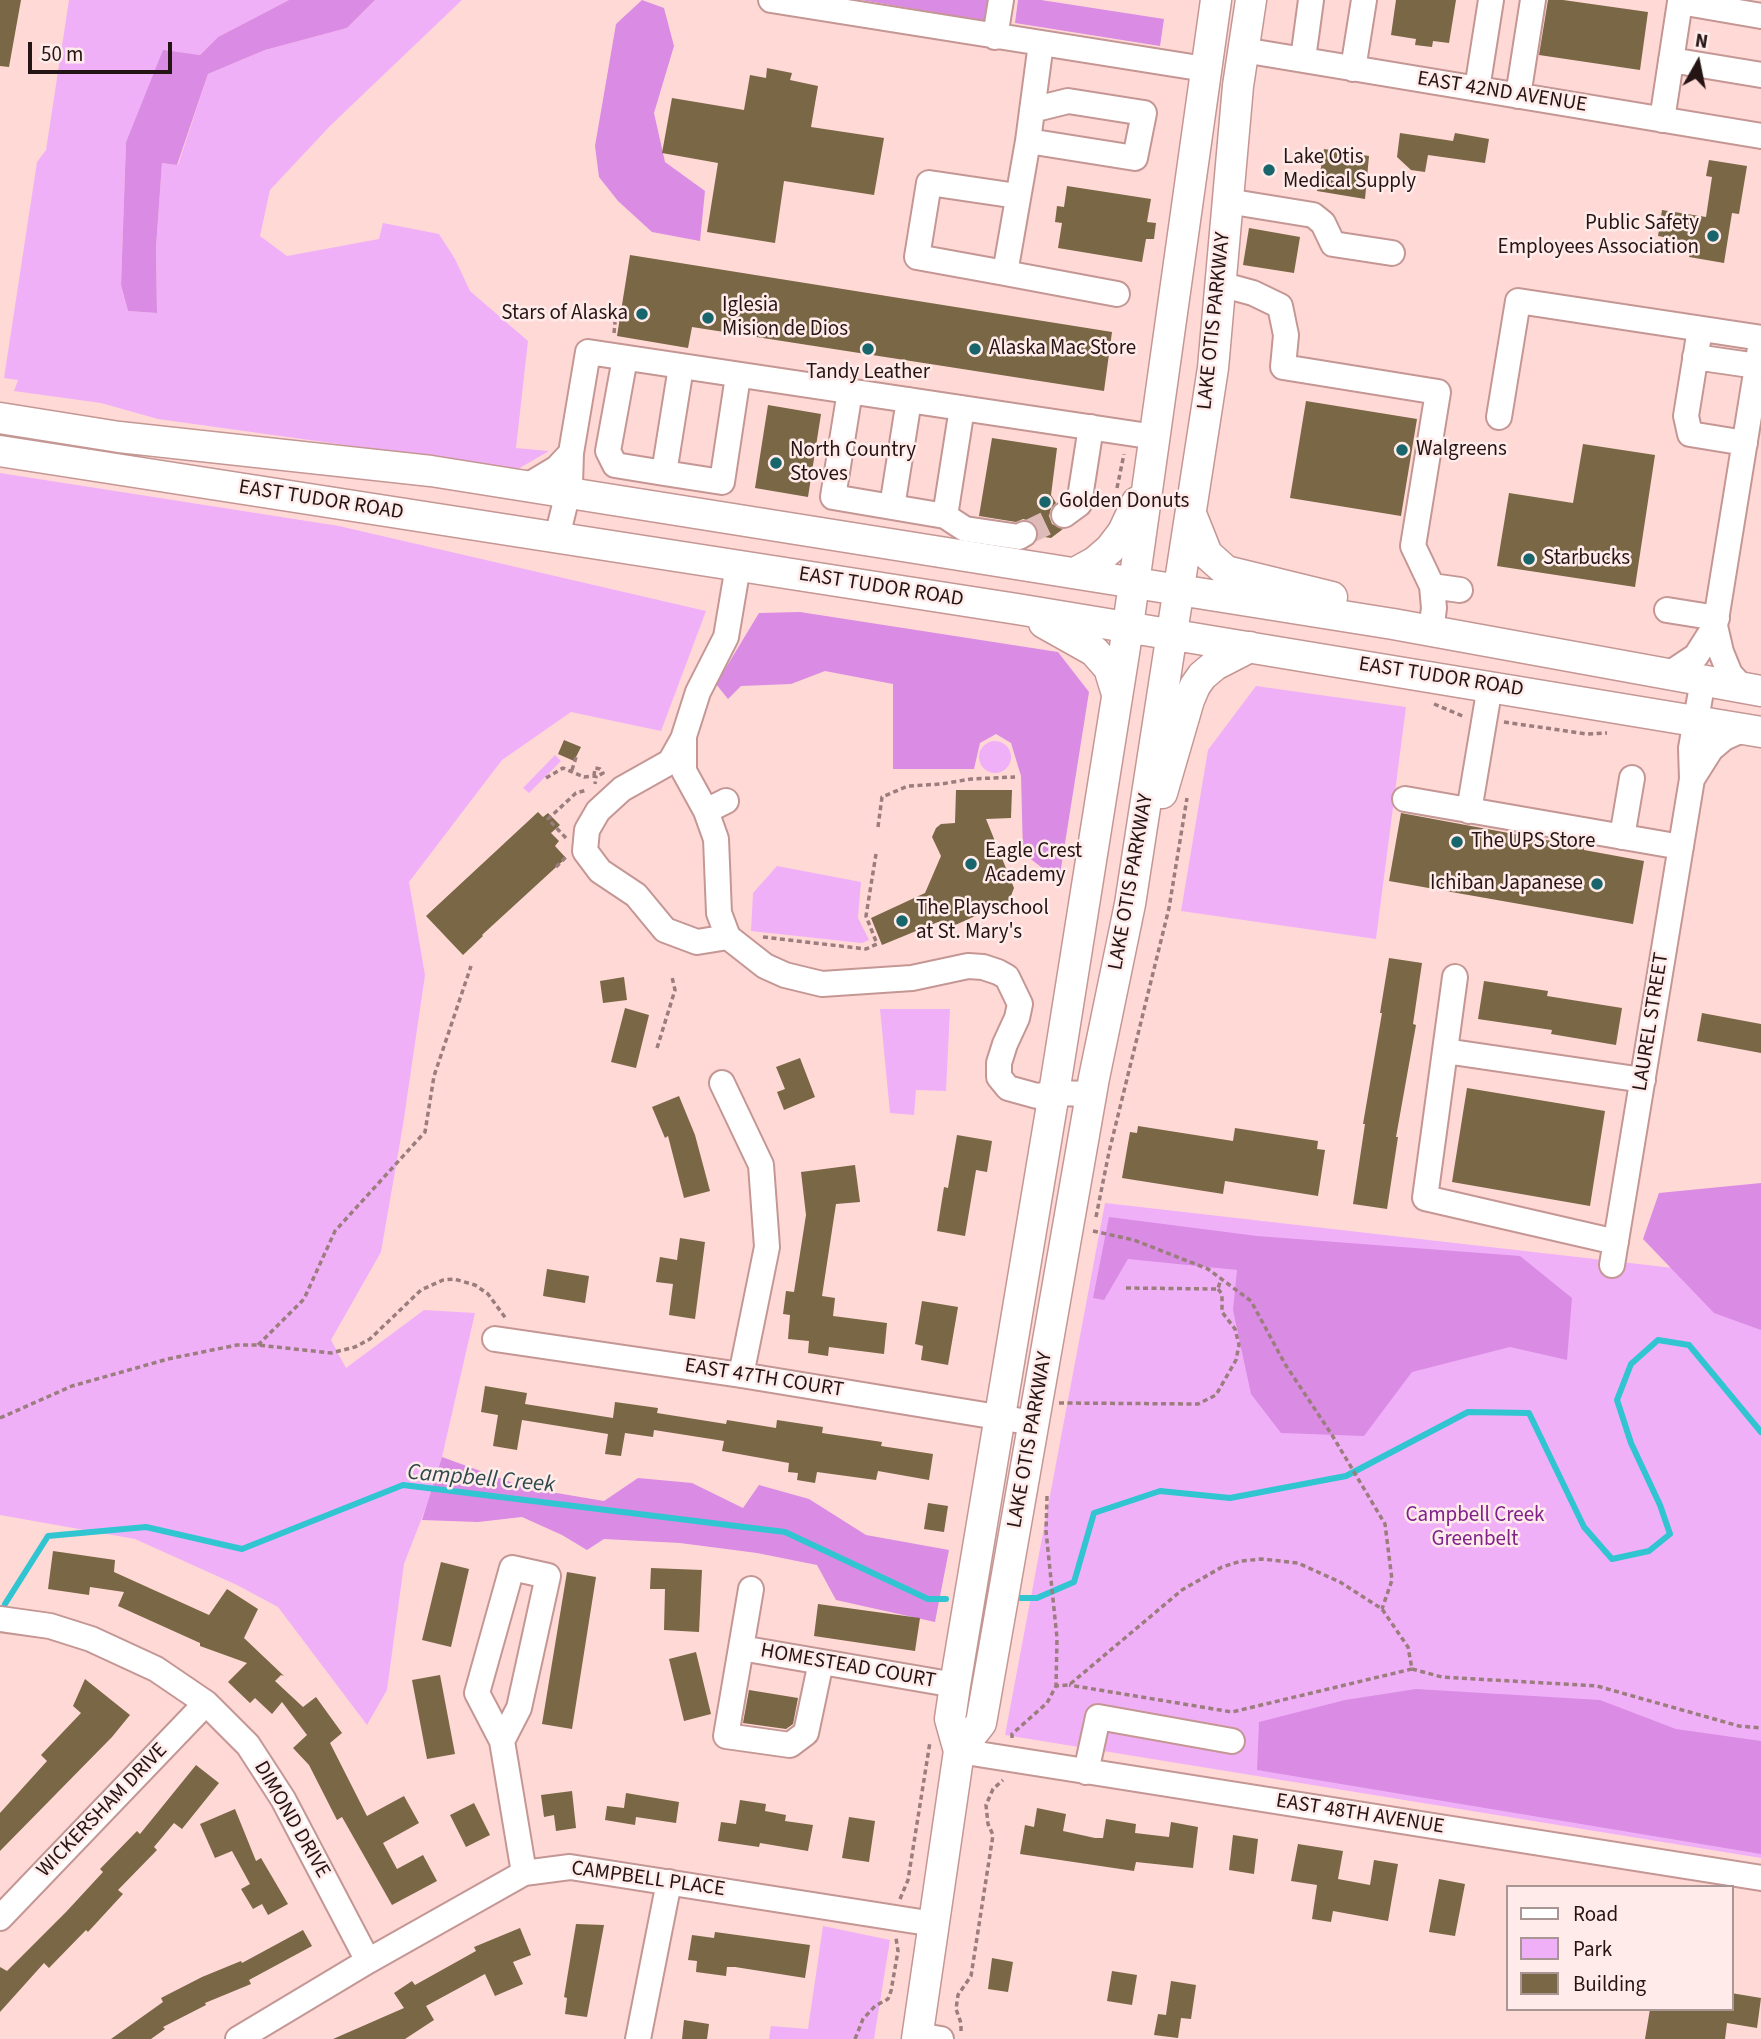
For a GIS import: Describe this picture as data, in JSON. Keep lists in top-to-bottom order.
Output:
{
  "streets": {
    "main road": ["LAKE OTIS PARKWAY", "EAST TUDOR ROAD"],
    "street": [
      "EAST 42ND AVENUE",
      "LAUREL STREET",
      "EAST 47TH COURT",
      "HOMESTEAD COURT",
      "WICKERSHAM DRIVE",
      "EAST 48TH AVENUE",
      "DIMOND DRIVE",
      "CAMPBELL PLACE"
    ]
  },
  "crossings": [
    ["EAST 42ND AVENUE", "LAKE OTIS PARKWAY"],
    ["LAKE OTIS PARKWAY", "EAST TUDOR ROAD"],
    ["LAKE OTIS PARKWAY", "EAST 47TH COURT"],
    ["LAKE OTIS PARKWAY", "HOMESTEAD COURT"],
    ["LAKE OTIS PARKWAY", "EAST 48TH AVENUE"],
    ["LAKE OTIS PARKWAY", "CAMPBELL PLACE"],
    ["EAST TUDOR ROAD", "LAUREL STREET"],
    ["WICKERSHAM DRIVE", "DIMOND DRIVE"],
    ["DIMOND DRIVE", "CAMPBELL PLACE"]
  ],
  "water": ["Campbell Creek"],
  "parks": ["Campbell Creek Greenbelt"],
  "places": [
    "Lake Otis Medical Supply",
    "Public Safety Employees Association",
    "Stars of Alaska",
    "Iglesia Mision de Dios",
    "Tandy Leather",
    "Alaska Mac Store",
    "Walgreens",
    "North Country Stoves",
    "Golden Donuts",
    "Starbucks",
    "The UPS Store",
    "Eagle Crest Academy",
    "Ichiban Japanese",
    "The Playschool at St. Mary's"
  ],
  "legend": ["Road", "Park", "Building"],
  "scale_bar": "50 m",
  "north": "top"
}
